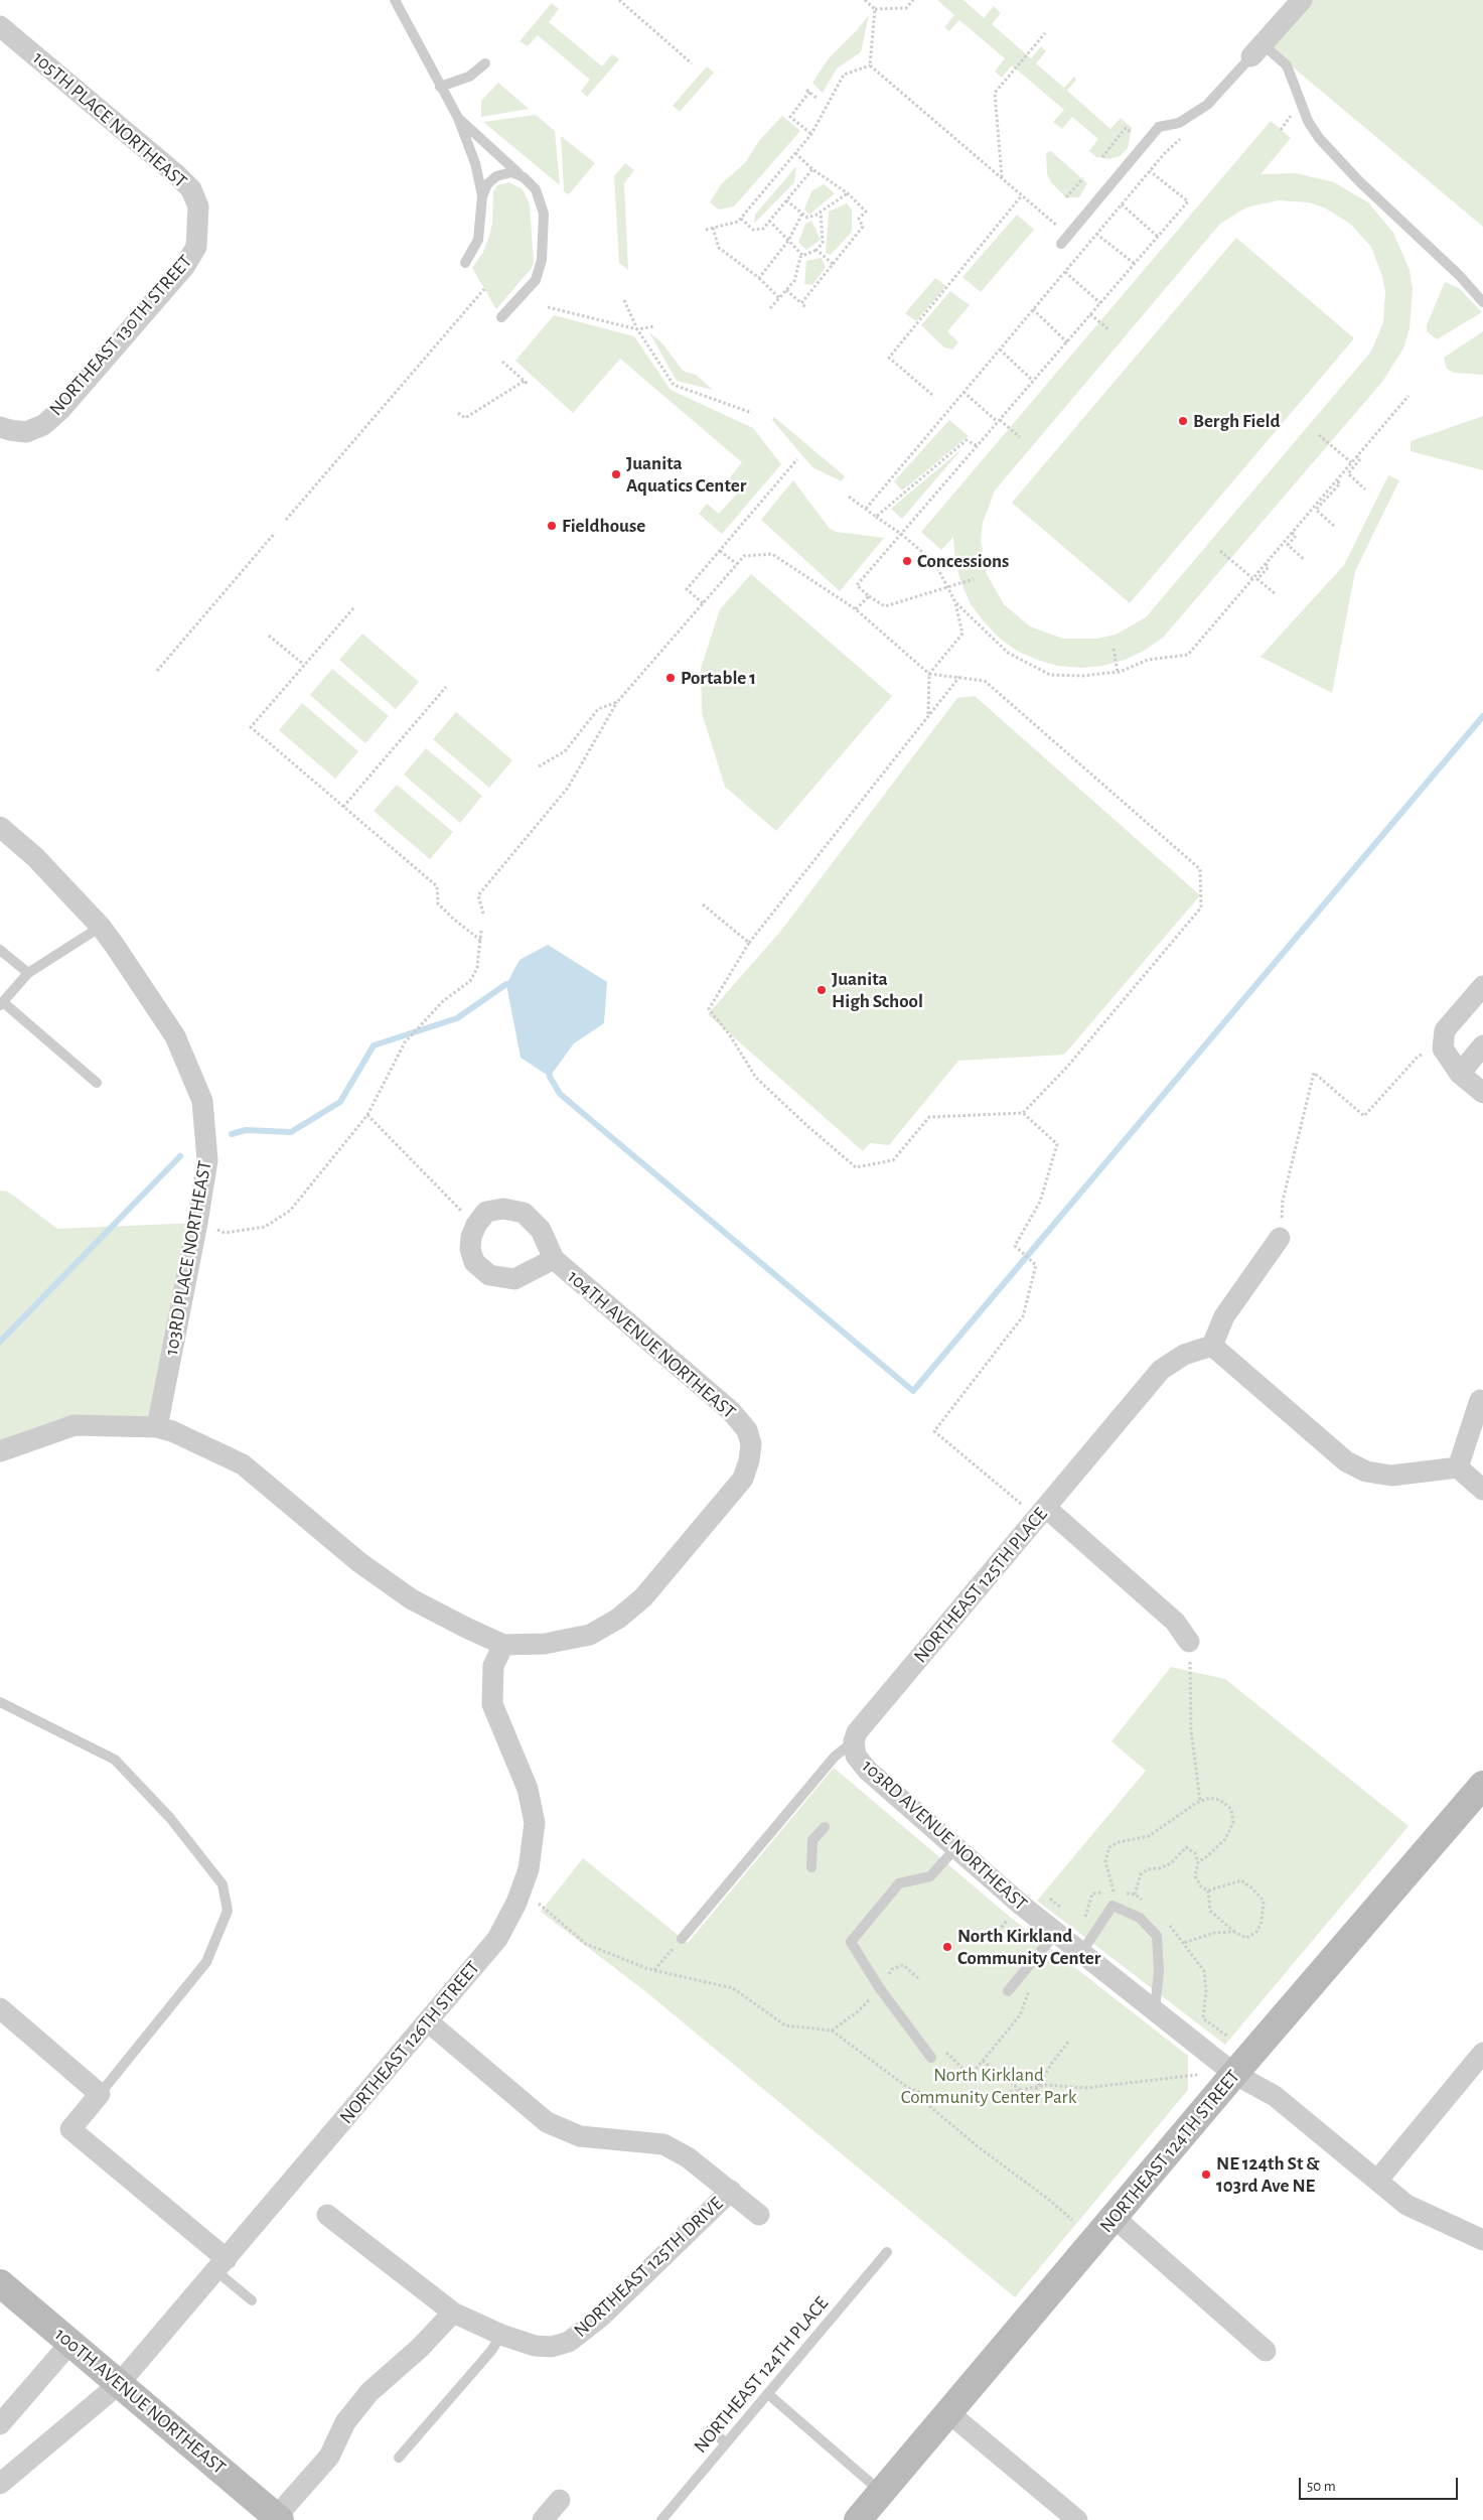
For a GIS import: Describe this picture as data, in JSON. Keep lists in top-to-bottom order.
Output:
{
  "streets": {
    "main road": ["NORTHEAST 124TH STREET", "100TH AVENUE NORTHEAST"],
    "street": [
      "105TH PLACE NORTHEAST",
      "NORTHEAST 130TH STREET",
      "103RD PLACE NORTHEAST",
      "104TH AVENUE NORTHEAST",
      "NORTHEAST 125TH PLACE",
      "103RD AVENUE NORTHEAST",
      "NORTHEAST 126TH STREET",
      "NORTHEAST 125TH DRIVE"
    ],
    "lane": ["NORTHEAST 124TH PLACE"]
  },
  "crossings": [
    ["105TH PLACE NORTHEAST", "NORTHEAST 130TH STREET"],
    ["104TH AVENUE NORTHEAST", "NORTHEAST 126TH STREET"],
    ["NORTHEAST 125TH PLACE", "103RD AVENUE NORTHEAST"],
    ["103RD AVENUE NORTHEAST", "NORTHEAST 124TH STREET"],
    ["NORTHEAST 126TH STREET", "100TH AVENUE NORTHEAST"]
  ],
  "parks": ["North Kirkland Community Center Park"],
  "places": [
    "Bergh Field",
    "Juanita Aquatics Center",
    "Fieldhouse",
    "Concessions",
    "Portable 1",
    "Juanita High School",
    "North Kirkland Community Center",
    "NE 124th St & 103rd Ave NE"
  ],
  "scale_bar": "50 m"
}
